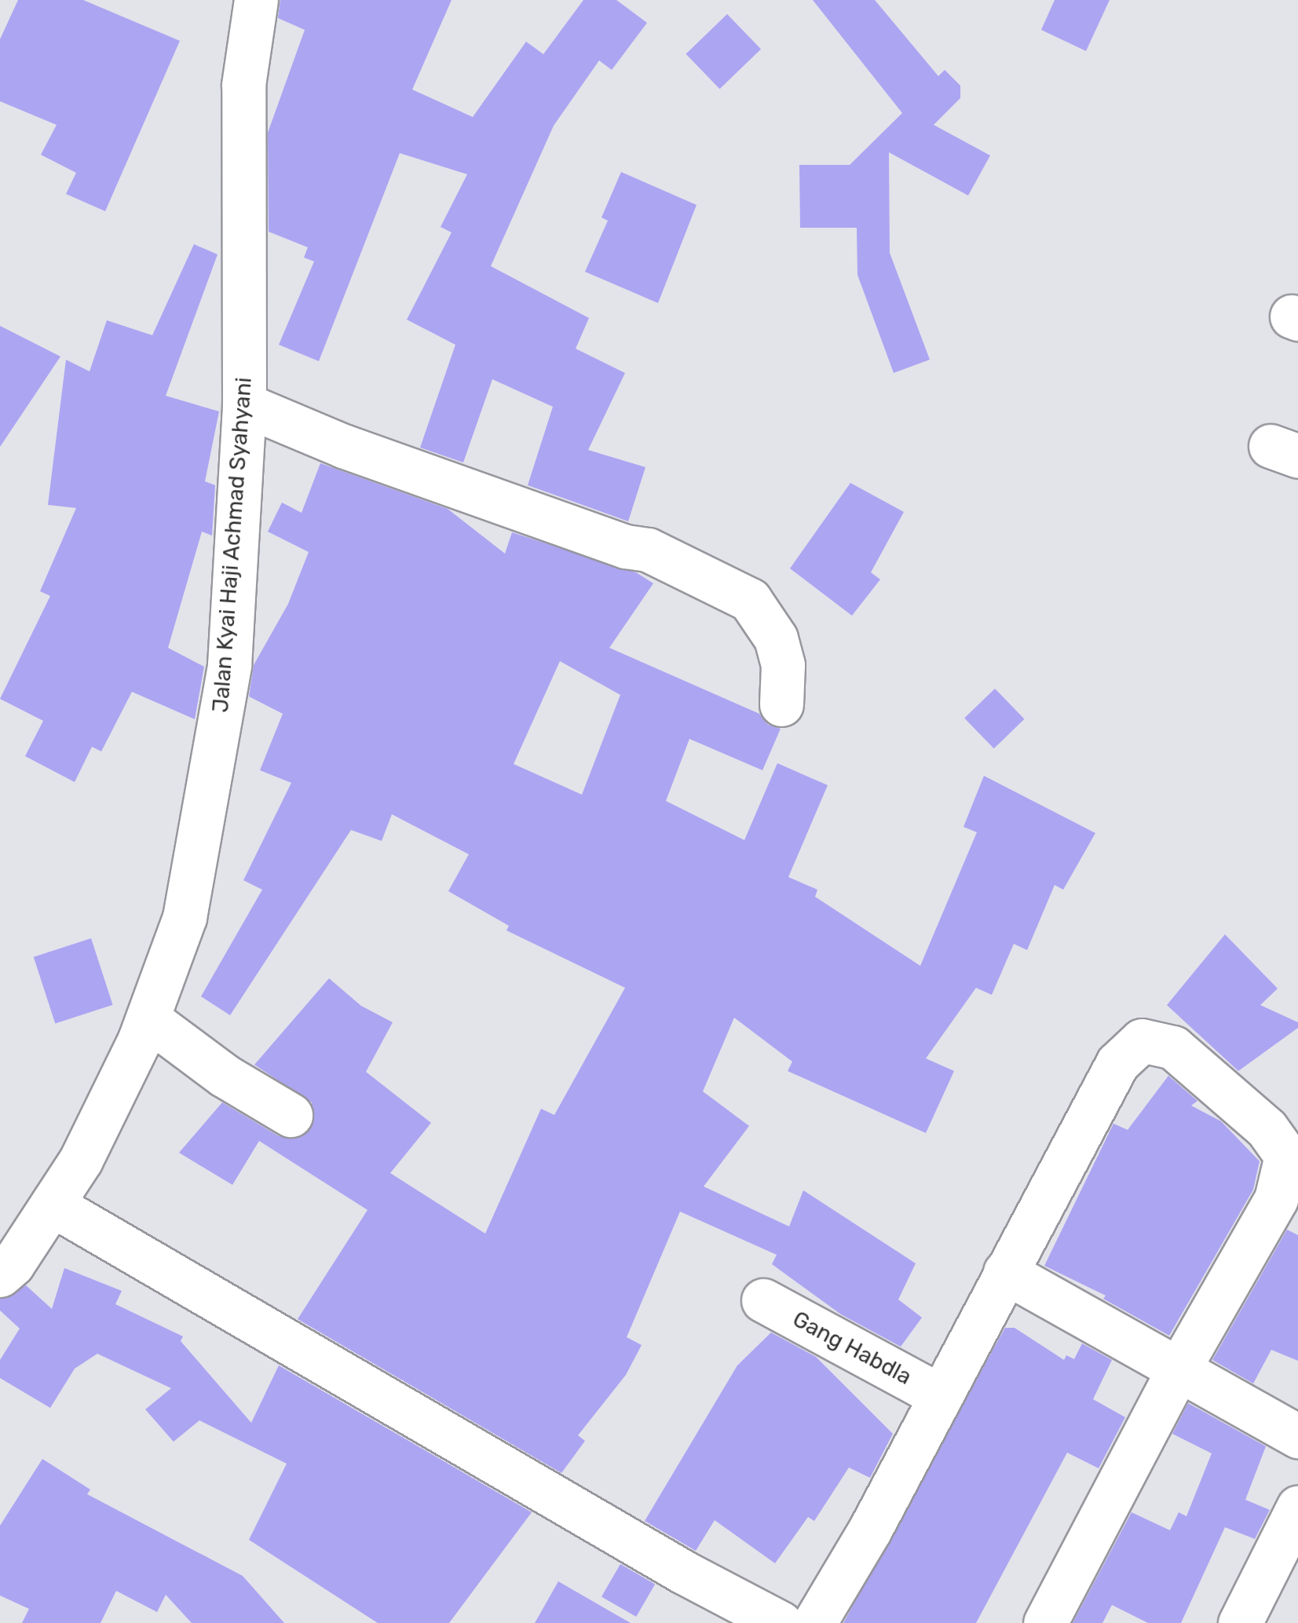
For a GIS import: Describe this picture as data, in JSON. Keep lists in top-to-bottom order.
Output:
{
  "streets": {
    "street": ["Jalan Kyai Haji Achmad Syahyani", "Gang Habdla"]
  }
}
